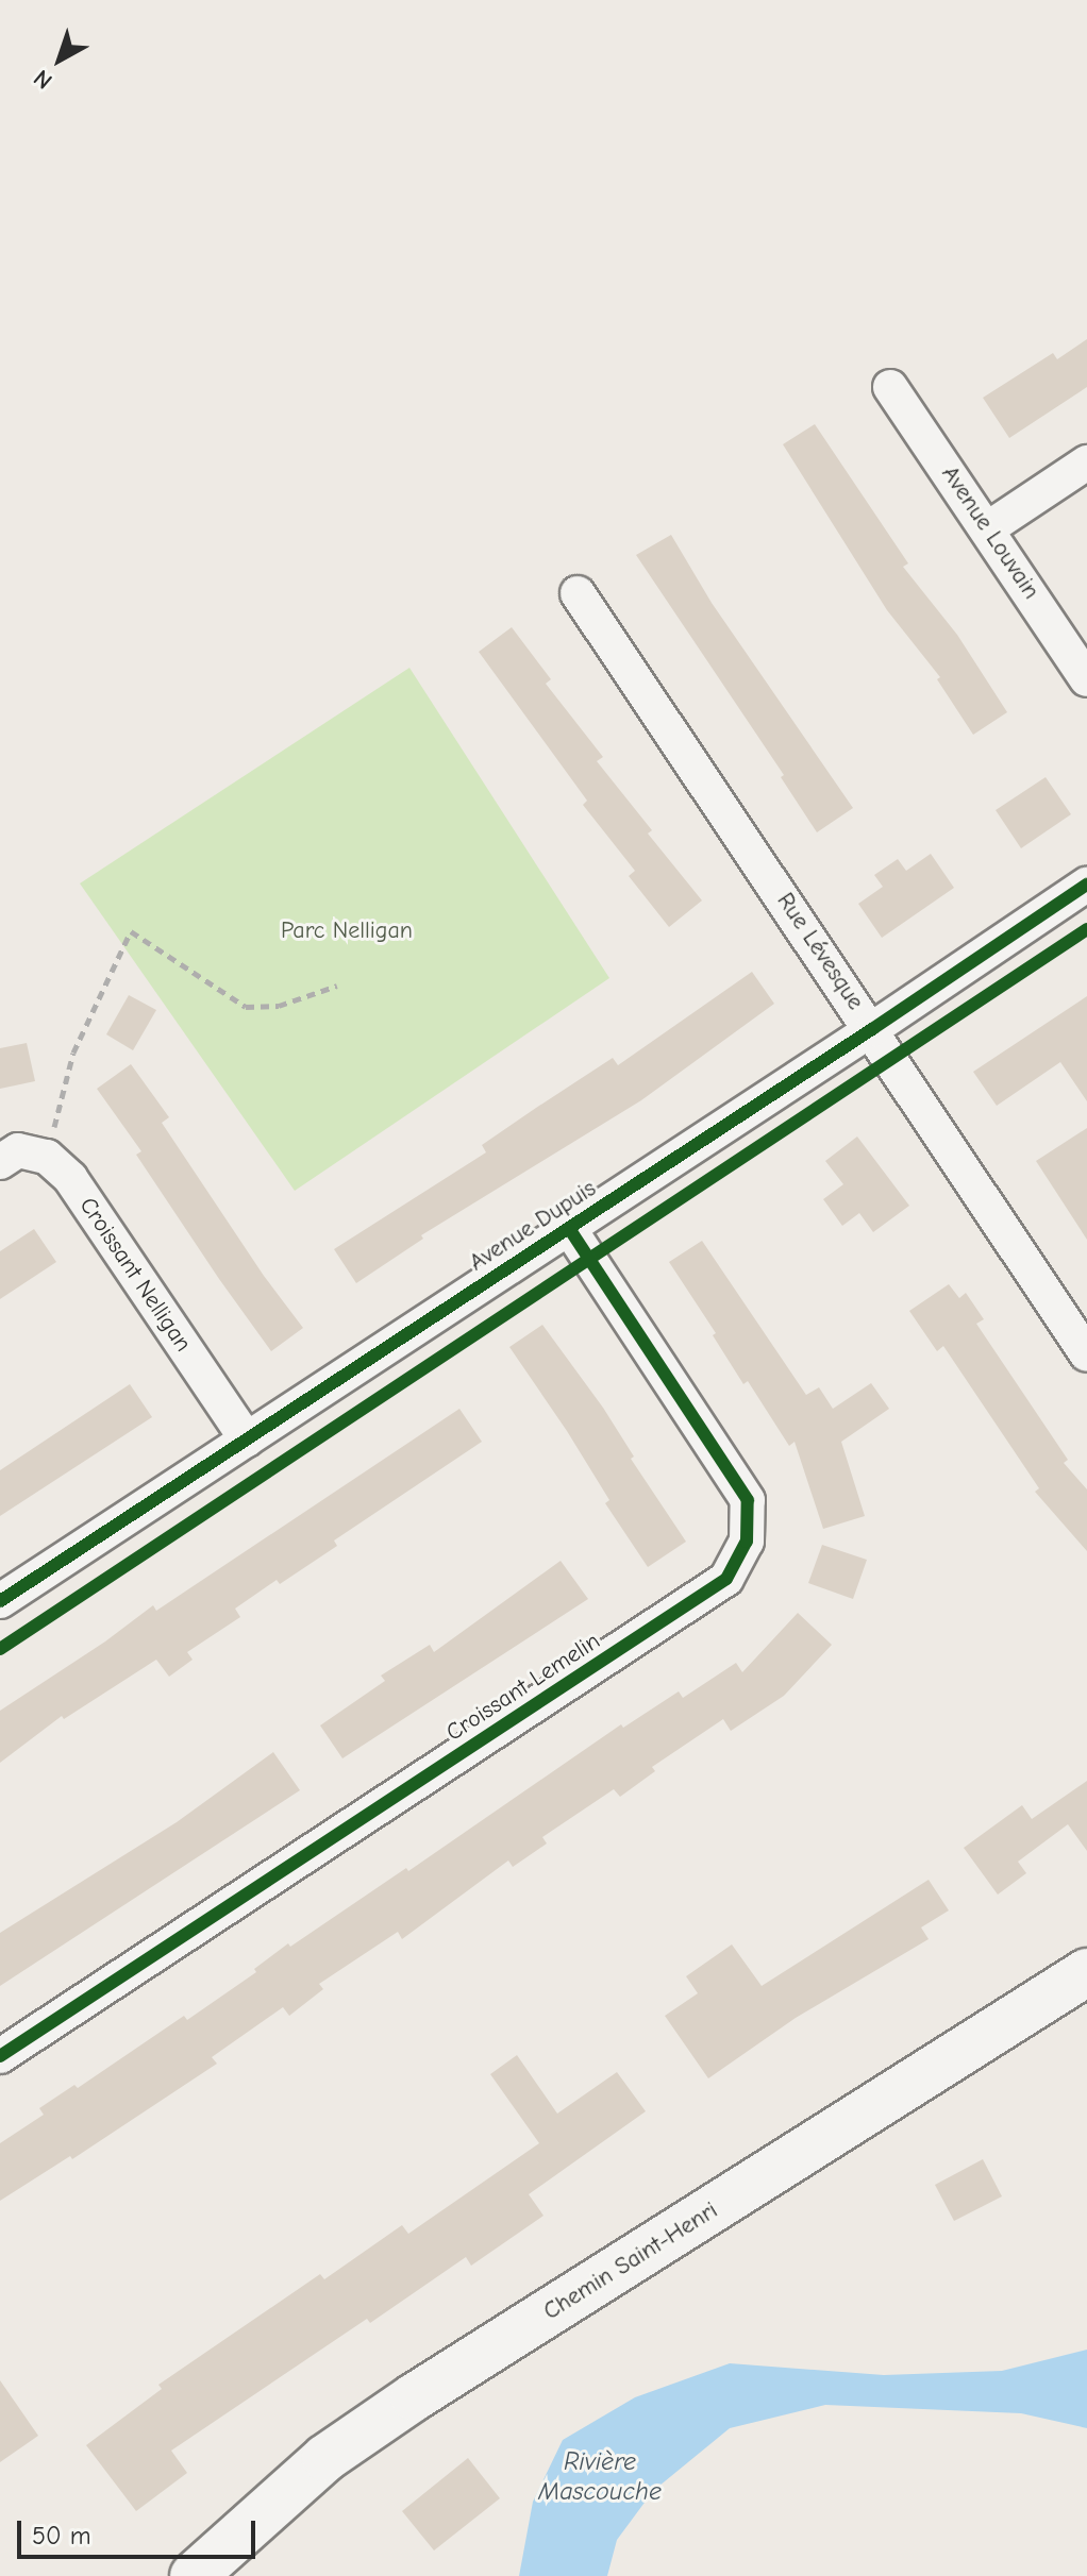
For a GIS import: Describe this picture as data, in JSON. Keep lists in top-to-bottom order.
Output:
{
  "streets": {
    "main road": ["Chemin Saint-Henri"],
    "street": [
      "Avenue Louvain",
      "Rue Lévesque",
      "Avenue Dupuis",
      "Croissant Nelligan",
      "Croissant Lemelin"
    ]
  },
  "crossings": [
    ["Rue Lévesque", "Avenue Dupuis"],
    ["Avenue Dupuis", "Croissant Nelligan"],
    ["Avenue Dupuis", "Croissant Lemelin"]
  ],
  "water": ["Rivière Mascouche"],
  "parks": ["Parc Nelligan"],
  "scale_bar": "50 m",
  "north": "bottom left"
}
